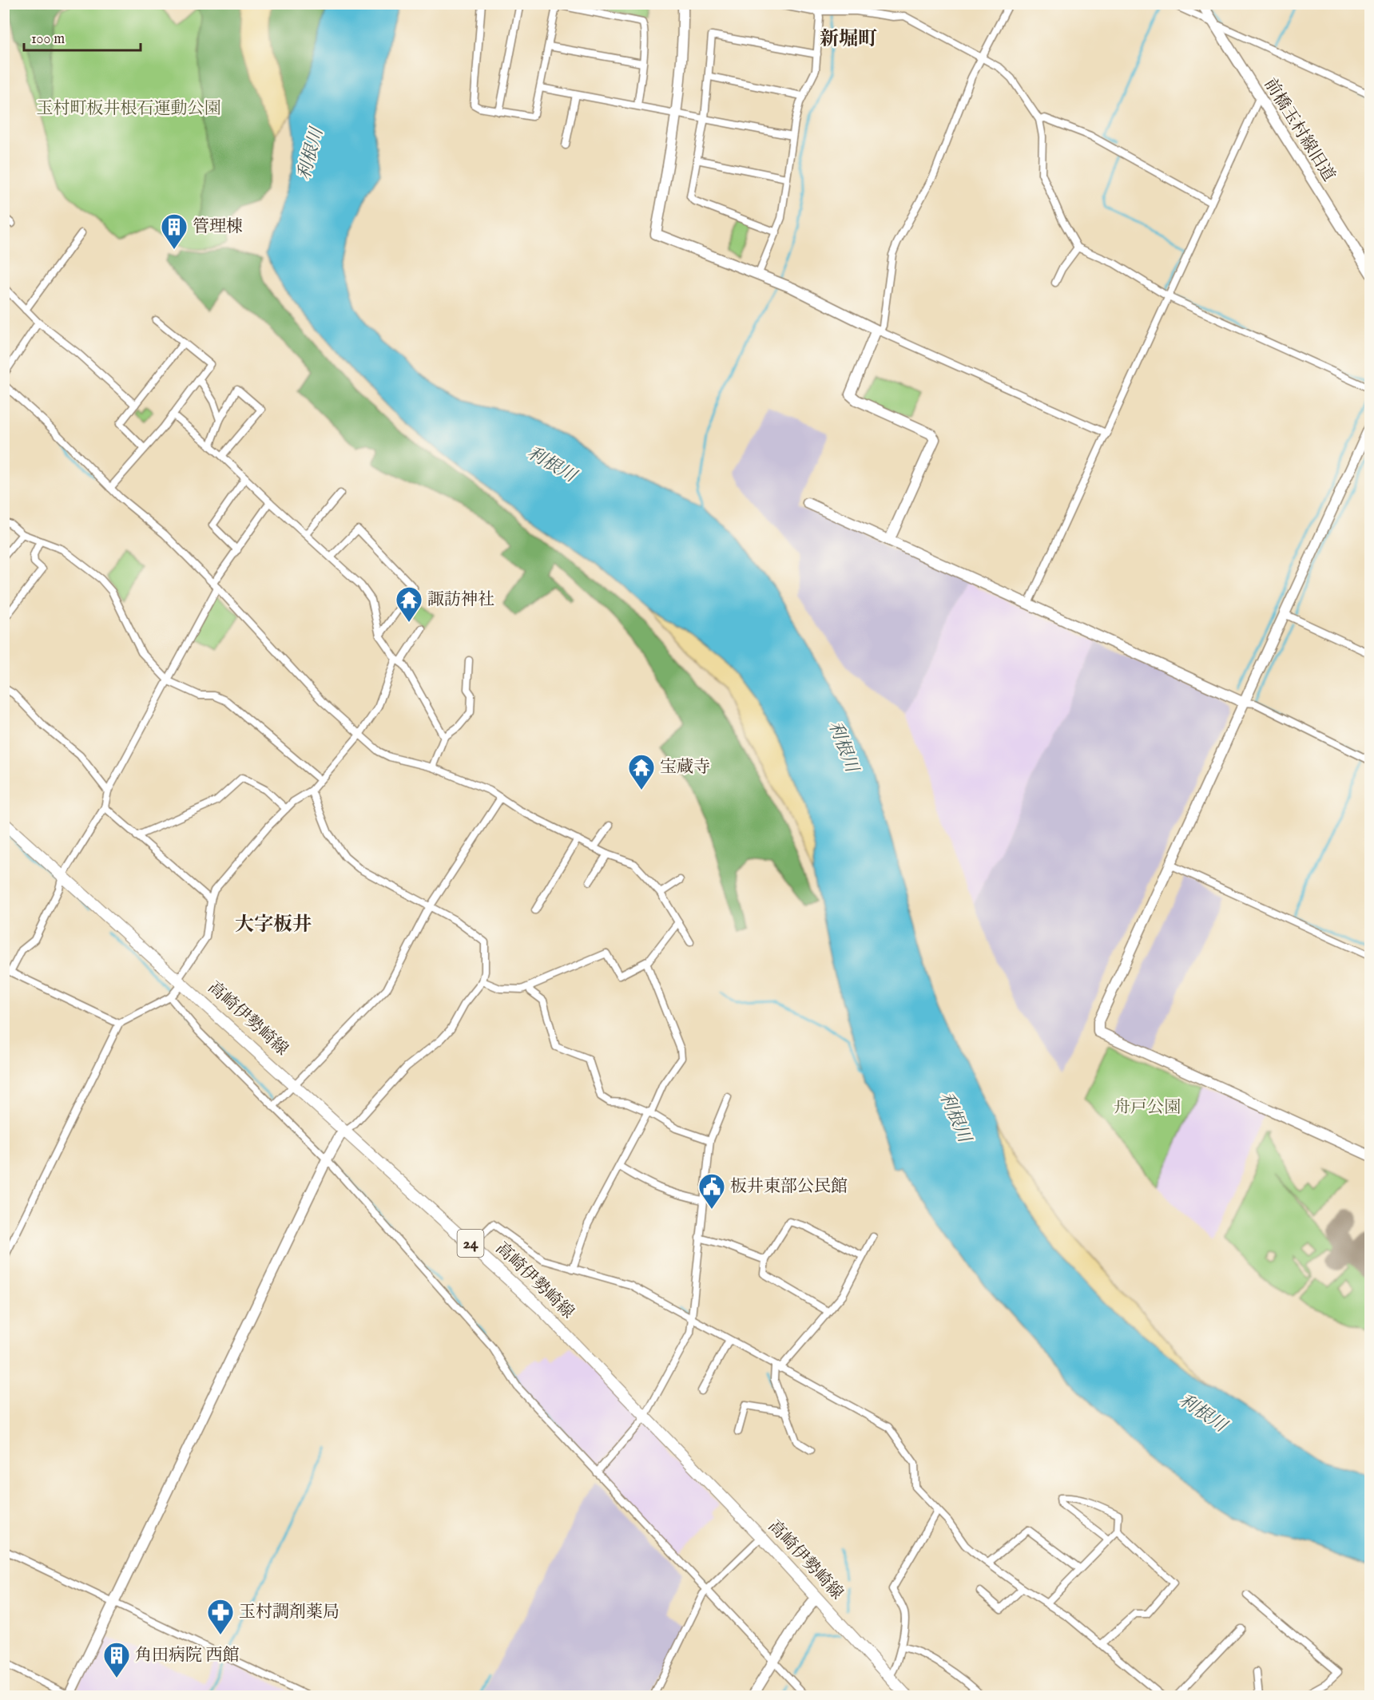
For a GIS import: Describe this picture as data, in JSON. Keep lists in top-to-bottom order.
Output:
{
  "streets": {
    "main road": ["高崎伊勢崎線", "24"],
    "street": ["前橋玉村線旧道"]
  },
  "districts": ["新堀町", "大字板井"],
  "water": ["利根川"],
  "parks": ["玉村町板井根石運動公園", "舟戸公園"],
  "places": {
    "building": ["管理棟", "角田病院 西館"],
    "temple": ["諏訪神社", "宝蔵寺"],
    "public building": ["板井東部公民館"],
    "pharmacy": ["玉村調剤薬局"]
  },
  "scale_bar": "100 m"
}
